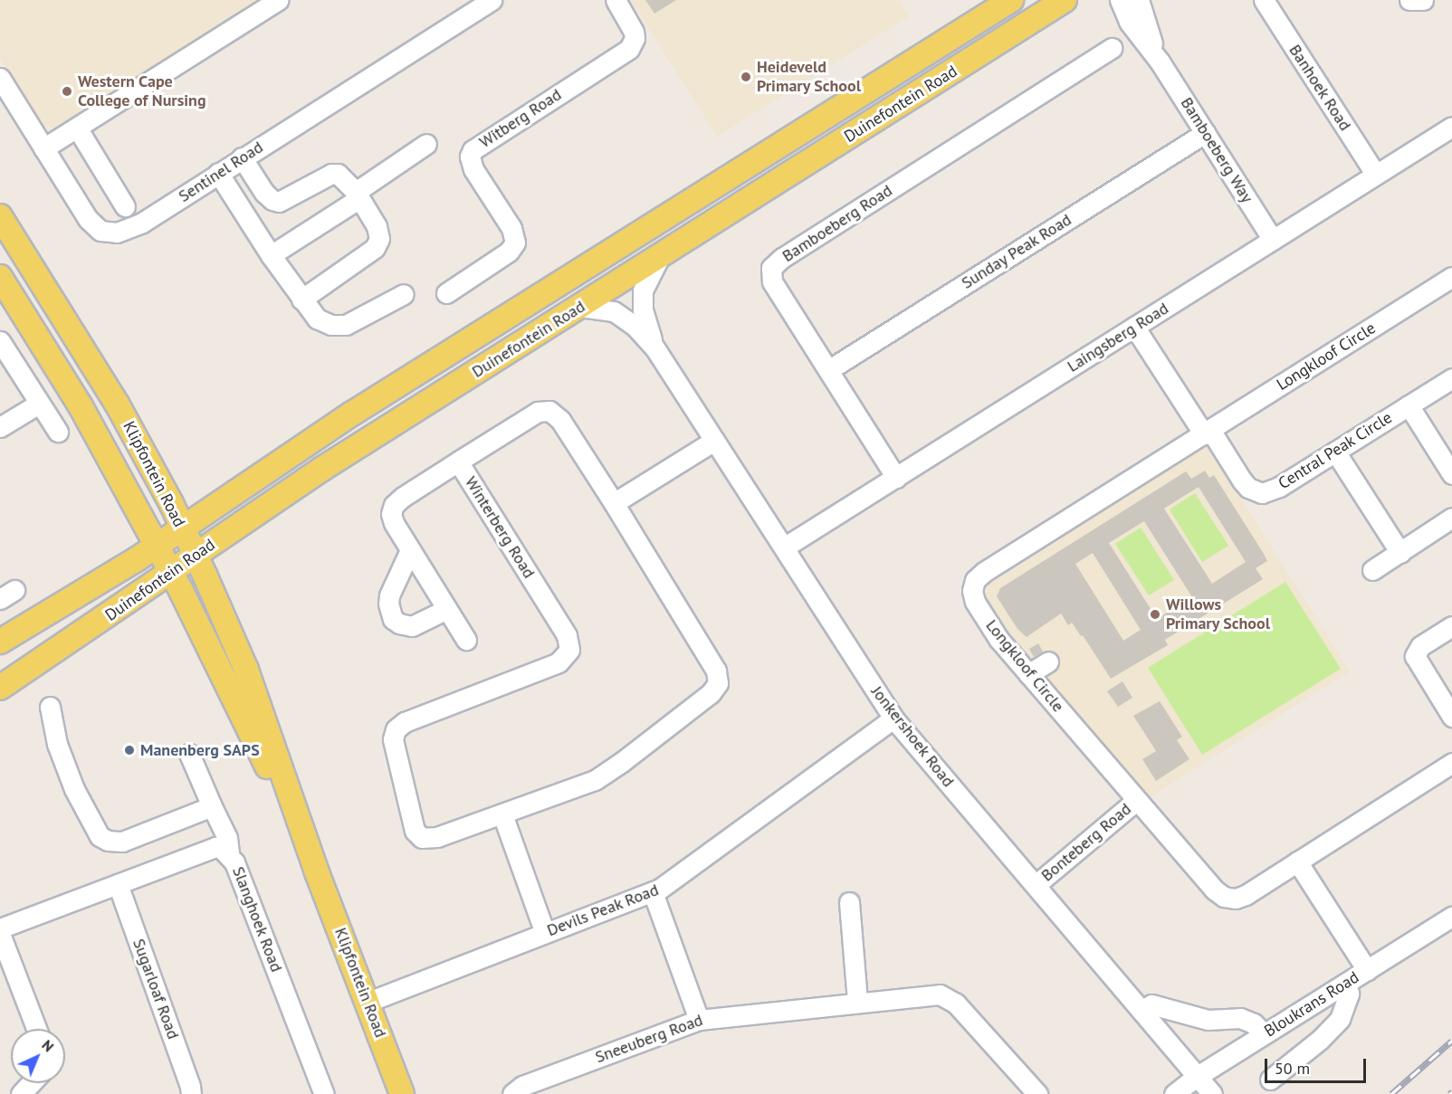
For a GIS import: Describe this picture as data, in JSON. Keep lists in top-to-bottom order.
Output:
{
  "streets": {
    "main road": ["Duinefontein Road", "Klipfontein Road"],
    "street": [
      "Banhoek Road",
      "Witberg Road",
      "Bamboeberg Way",
      "Sentinel Road",
      "Bamboeberg Road",
      "Sunday Peak Road",
      "Laingsberg Road",
      "Longkloof Circle",
      "Central Peak Circle",
      "Winterberg Road",
      "Jonkershoek Road",
      "Bonteberg Road",
      "Devils Peak Road",
      "Slanghoek Road",
      "Sugarloaf Road",
      "Bloukrans Road",
      "Sneeuberg Road"
    ]
  },
  "crossings": [
    ["Banhoek Road", "Laingsberg Road"],
    ["Duinefontein Road", "Klipfontein Road"],
    ["Duinefontein Road", "Jonkershoek Road"],
    ["Bamboeberg Way", "Sunday Peak Road"],
    ["Bamboeberg Way", "Laingsberg Road"],
    ["Bamboeberg Road", "Sunday Peak Road"],
    ["Bamboeberg Road", "Laingsberg Road"],
    ["Laingsberg Road", "Jonkershoek Road"],
    ["Longkloof Circle", "Central Peak Circle"],
    ["Longkloof Circle", "Bonteberg Road"],
    ["Klipfontein Road", "Devils Peak Road"],
    ["Jonkershoek Road", "Bonteberg Road"],
    ["Jonkershoek Road", "Devils Peak Road"],
    ["Jonkershoek Road", "Bloukrans Road"],
    ["Slanghoek Road", "Sugarloaf Road"]
  ],
  "places": [
    "Heideveld Primary School",
    "Western Cape College of Nursing",
    "Willows Primary School",
    "Manenberg SAPS"
  ],
  "scale_bar": "50 m",
  "north": "top right"
}
